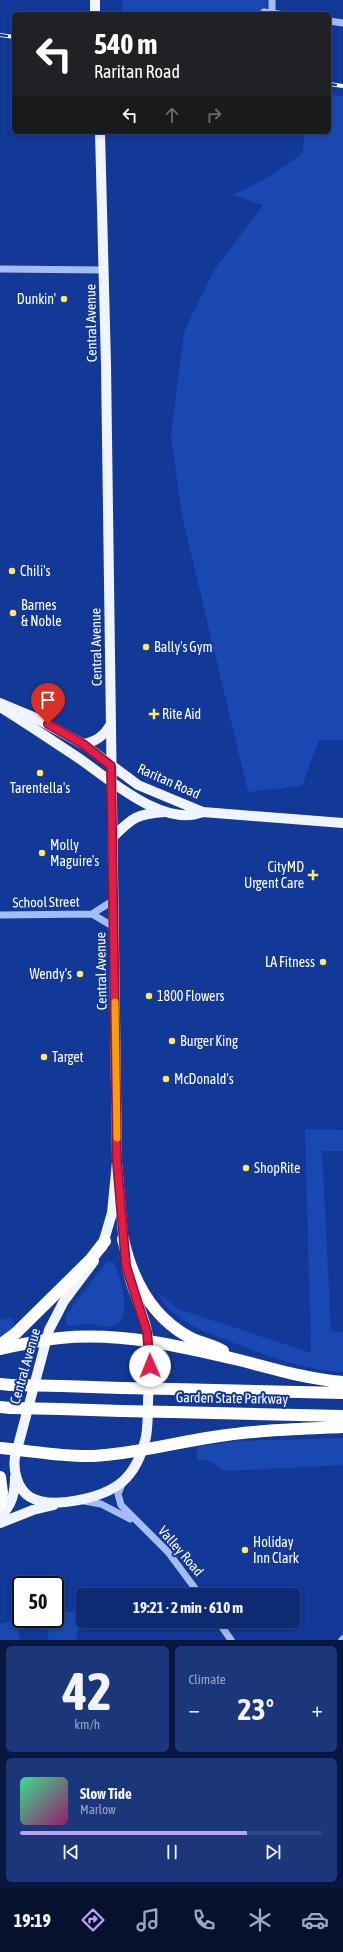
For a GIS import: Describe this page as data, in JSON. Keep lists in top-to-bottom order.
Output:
{
  "streets": {
    "highway": ["Garden State Parkway"],
    "main road": ["Central Avenue", "Raritan Road"],
    "street": ["School Street", "Valley Road"]
  },
  "crossings": [
    ["Central Avenue", "Raritan Road"],
    ["Central Avenue", "School Street"],
    ["Central Avenue", "Valley Road"]
  ],
  "places": {
    "other": [
      "Dunkin'",
      "Chili's",
      "Barnes & Noble",
      "Bally's Gym",
      "Tarentella's",
      "Molly Maguire's",
      "LA Fitness",
      "Wendy's",
      "1800 Flowers",
      "Burger King",
      "Target",
      "McDonald's",
      "ShopRite",
      "Holiday Inn Clark"
    ],
    "health": ["Rite Aid", "CityMD Urgent Care"]
  },
  "page": {
    "turn": ["540 m", "Raritan Road"],
    "limit": "50",
    "trip": "19:21 · 2 min · 610 m",
    "tile": [
      ["42", "km/h"],
      "Climate"
    ],
    "heat": ["−", "23°", "+"],
    "song": ["Slow Tide", "Marlow"],
    "tabs": "19:19"
  }
}
